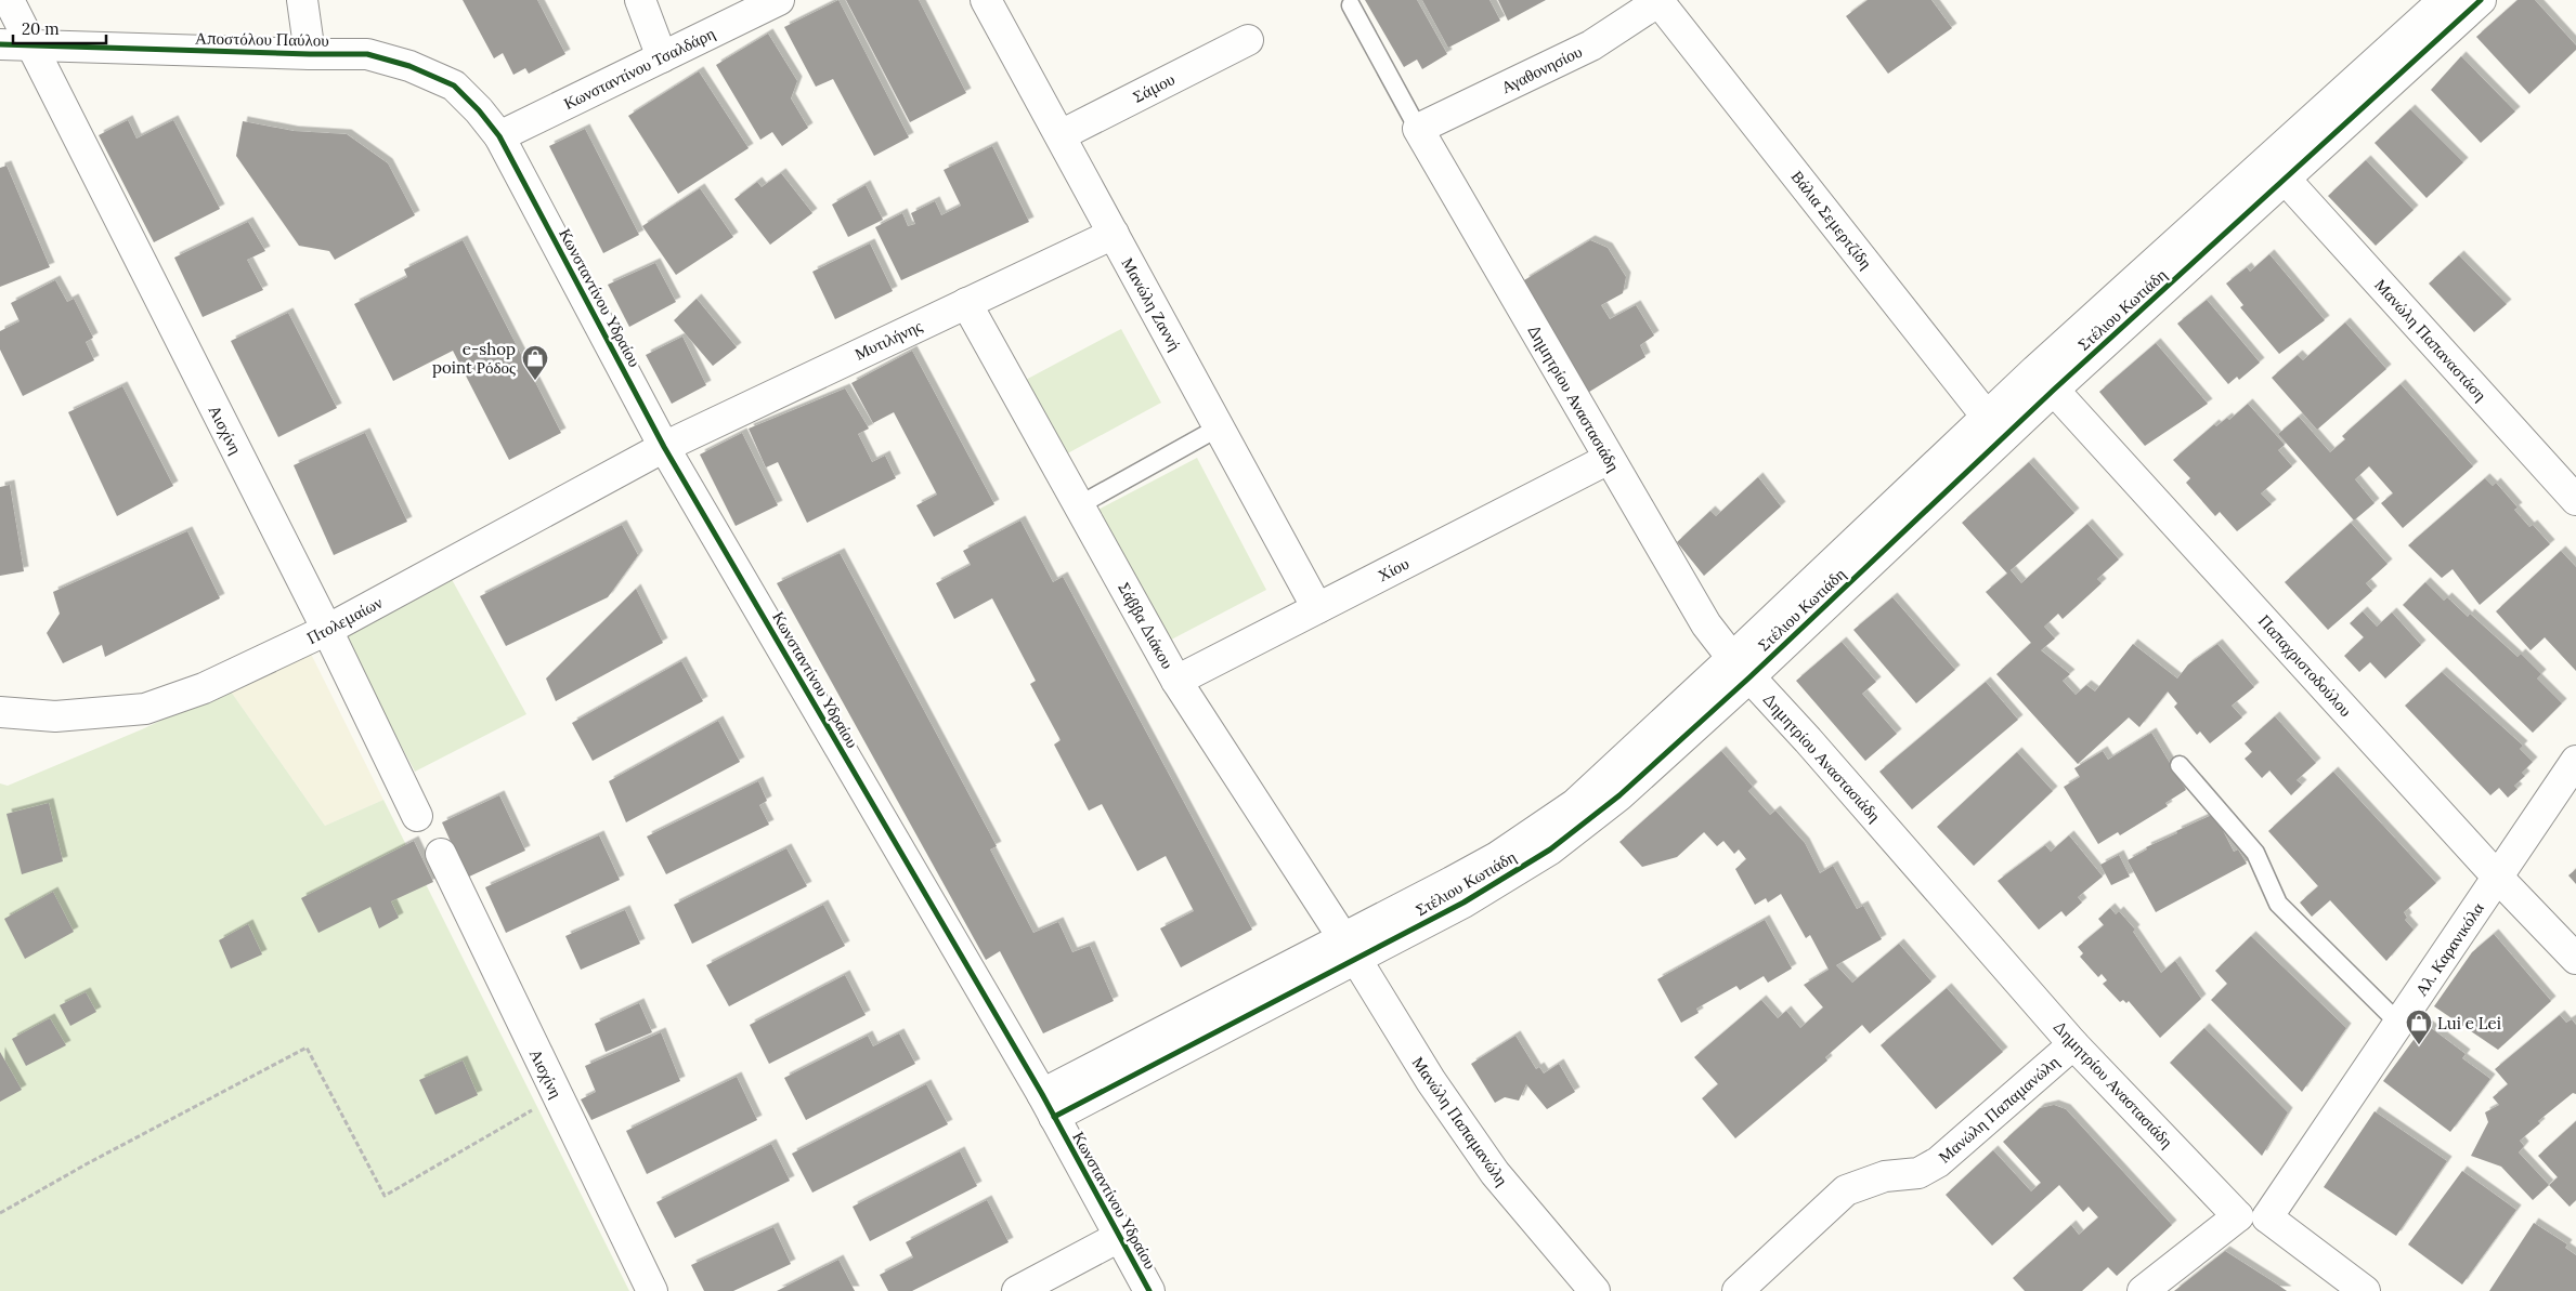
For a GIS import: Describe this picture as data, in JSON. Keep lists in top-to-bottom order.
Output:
{
  "streets": {
    "street": [
      "Αποστόλου Παύλου",
      "Κωνσταντίνου Τσαλδάρη",
      "Αγαθονησίου",
      "Σάμου",
      "Βάλια Σεμερτζίδη",
      "Κωνσταντίνου Υδραίου",
      "Μανώλη Ζαννή",
      "Στέλιου Κωτιάδη",
      "Μυτιλήνης",
      "Μανώλη Παπαναστάση",
      "Δημητρίου Αναστασιάδη",
      "Αισχίνη",
      "Χίου",
      "Πτολεμαίων",
      "Σάββα Διάκου",
      "Παπαχριστοδούλου",
      "Αλ. Καρανικόλα",
      "Μανώλη Παπαμανώλη"
    ]
  },
  "crossings": [
    ["Αποστόλου Παύλου", "Κωνσταντίνου Υδραίου"],
    ["Αποστόλου Παύλου", "Αισχίνη"],
    ["Κωνσταντίνου Τσαλδάρη", "Κωνσταντίνου Υδραίου"],
    ["Αγαθονησίου", "Βάλια Σεμερτζίδη"],
    ["Αγαθονησίου", "Δημητρίου Αναστασιάδη"],
    ["Σάμου", "Μανώλη Ζαννή"],
    ["Βάλια Σεμερτζίδη", "Στέλιου Κωτιάδη"],
    ["Κωνσταντίνου Υδραίου", "Στέλιου Κωτιάδη"],
    ["Κωνσταντίνου Υδραίου", "Μυτιλήνης"],
    ["Κωνσταντίνου Υδραίου", "Πτολεμαίων"],
    ["Μανώλη Ζαννή", "Μυτιλήνης"],
    ["Μανώλη Ζαννή", "Χίου"],
    ["Στέλιου Κωτιάδη", "Μανώλη Παπαναστάση"],
    ["Στέλιου Κωτιάδη", "Δημητρίου Αναστασιάδη"],
    ["Στέλιου Κωτιάδη", "Σάββα Διάκου"],
    ["Στέλιου Κωτιάδη", "Παπαχριστοδούλου"],
    ["Στέλιου Κωτιάδη", "Μανώλη Παπαμανώλη"],
    ["Μυτιλήνης", "Πτολεμαίων"],
    ["Μυτιλήνης", "Σάββα Διάκου"],
    ["Δημητρίου Αναστασιάδη", "Χίου"],
    ["Δημητρίου Αναστασιάδη", "Μανώλη Παπαμανώλη"],
    ["Αισχίνη", "Πτολεμαίων"],
    ["Χίου", "Σάββα Διάκου"],
    ["Σάββα Διάκου", "Μανώλη Παπαμανώλη"],
    ["Παπαχριστοδούλου", "Αλ. Καρανικόλα"]
  ],
  "places": {
    "shop": ["e-shop point Ρόδος", "Lui e Lei"]
  },
  "scale_bar": "20 m"
}
